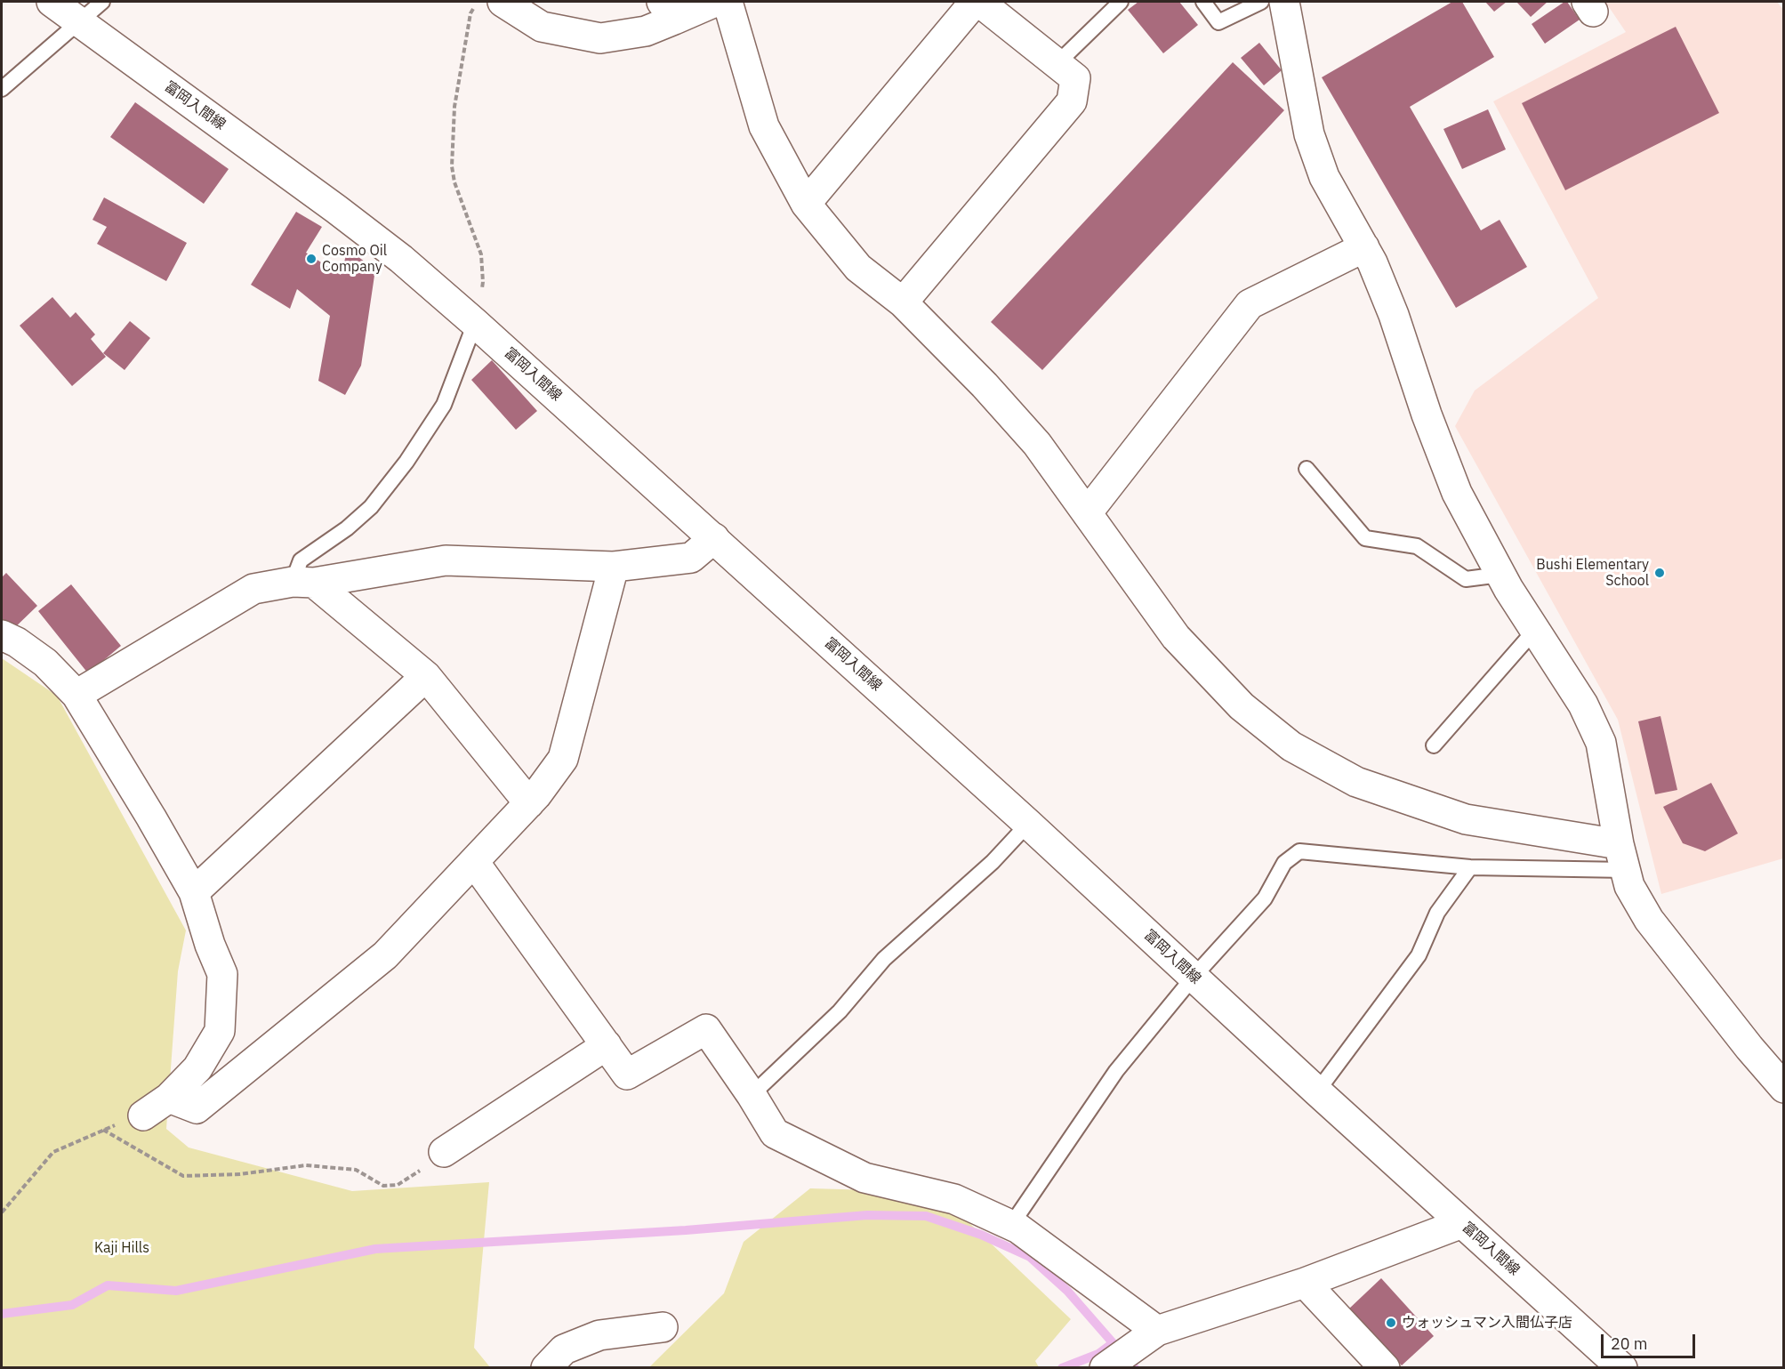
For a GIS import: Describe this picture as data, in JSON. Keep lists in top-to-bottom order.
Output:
{
  "streets": {
    "street": ["富岡入間線"]
  },
  "parks": ["Kaji Hills"],
  "places": ["Cosmo Oil Company", "Bushi Elementary School", "ウォッシュマン入間仏子店"],
  "scale_bar": "20 m"
}
